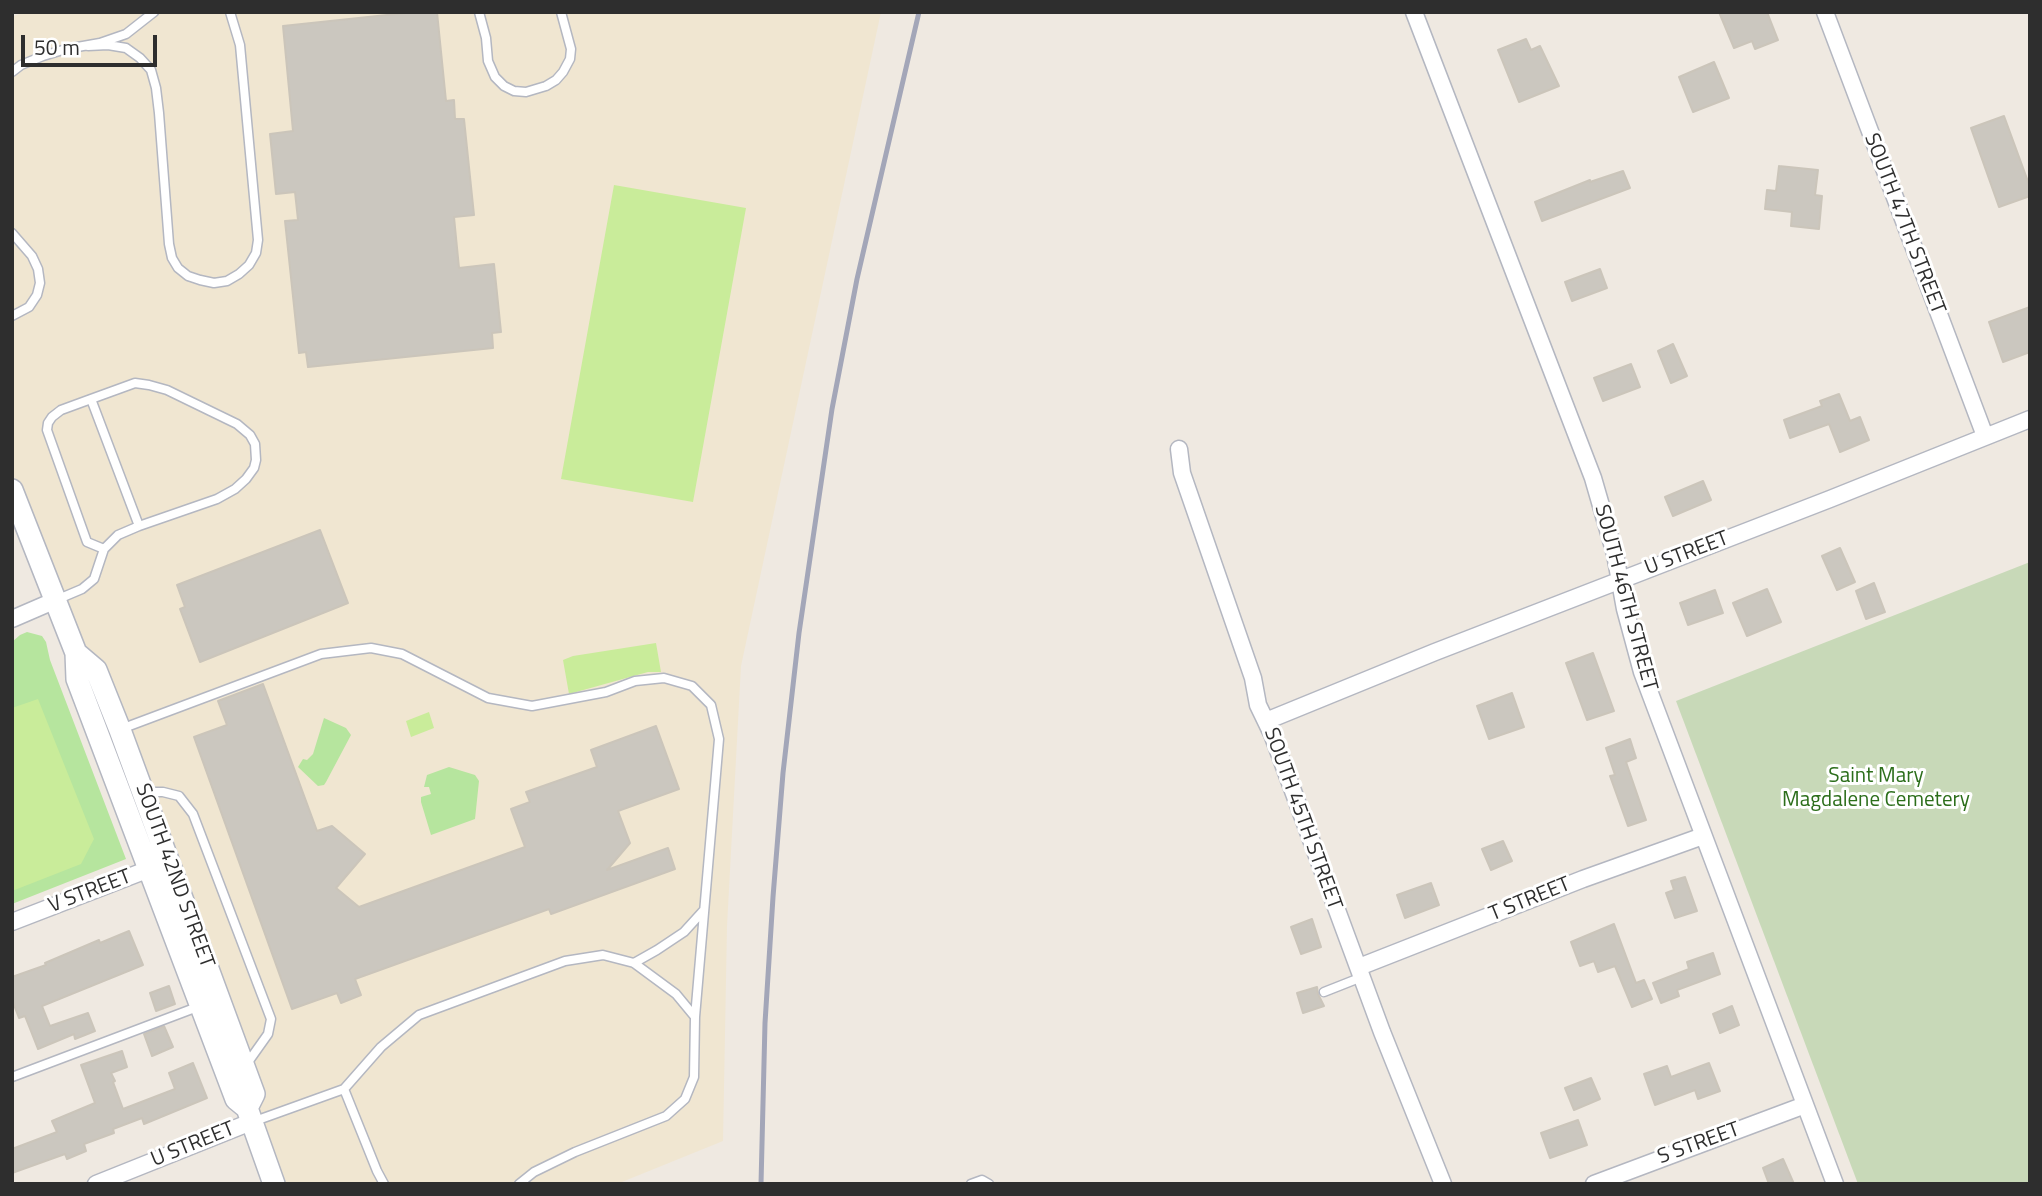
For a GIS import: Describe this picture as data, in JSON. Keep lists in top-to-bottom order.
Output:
{
  "streets": {
    "street": [
      "SOUTH 47TH STREET",
      "U STREET",
      "SOUTH 46TH STREET",
      "SOUTH 45TH STREET",
      "SOUTH 42ND STREET",
      "V STREET",
      "T STREET",
      "S STREET"
    ]
  },
  "crossings": [
    ["SOUTH 47TH STREET", "U STREET"],
    ["U STREET", "SOUTH 46TH STREET"],
    ["U STREET", "SOUTH 45TH STREET"],
    ["U STREET", "SOUTH 42ND STREET"],
    ["SOUTH 46TH STREET", "T STREET"],
    ["SOUTH 46TH STREET", "S STREET"],
    ["SOUTH 45TH STREET", "T STREET"],
    ["SOUTH 42ND STREET", "V STREET"]
  ],
  "parks": ["Saint Mary Magdalene Cemetery"],
  "scale_bar": "50 m"
}
